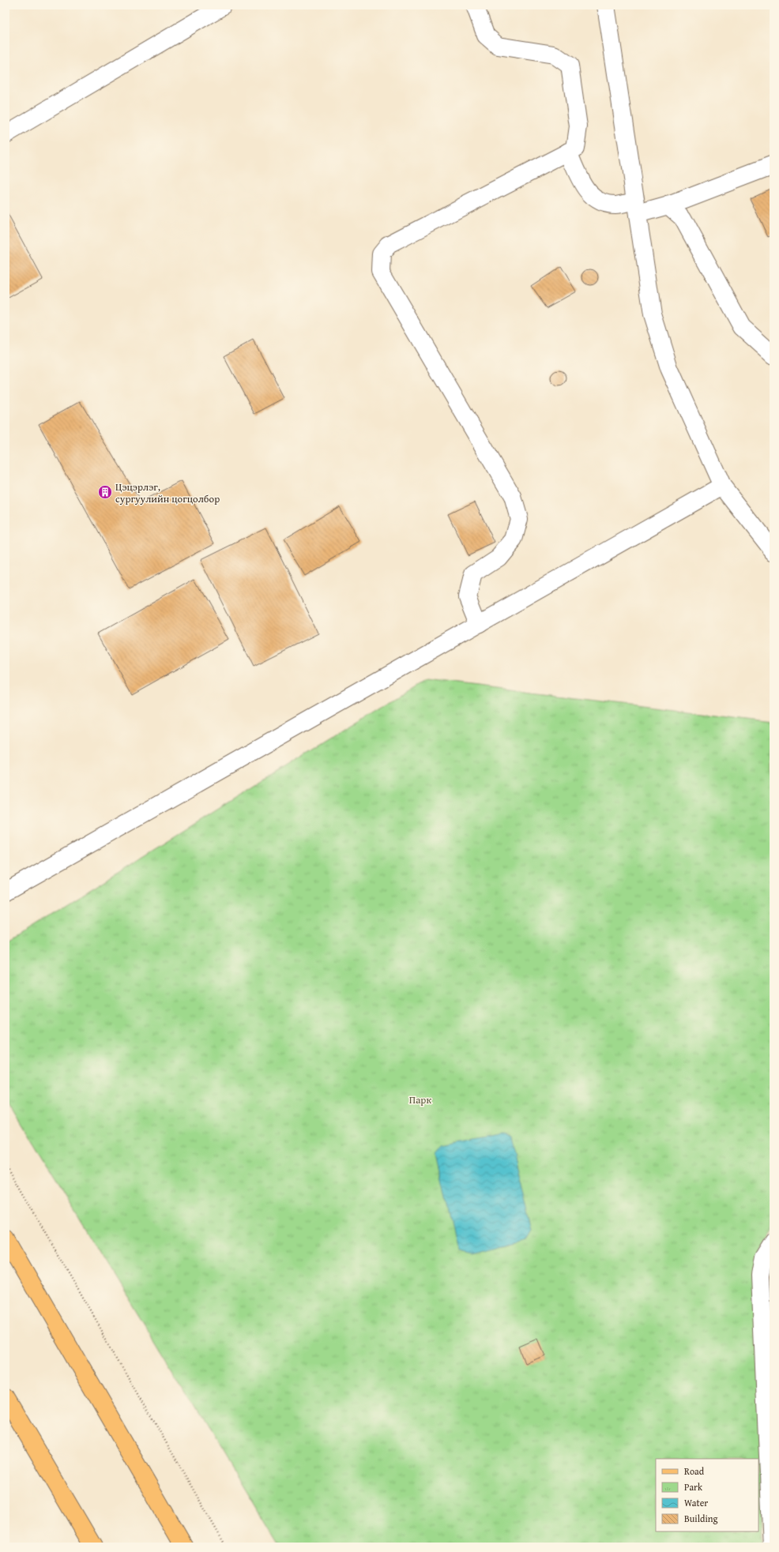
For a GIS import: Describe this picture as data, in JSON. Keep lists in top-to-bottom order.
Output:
{
  "parks": ["Парк"],
  "places": {
    "building": ["Цэцэрлэг, сургуулийн цогцолбор"]
  },
  "legend": [
    "Road",
    "Park",
    "Water",
    "Building"
  ]
}
